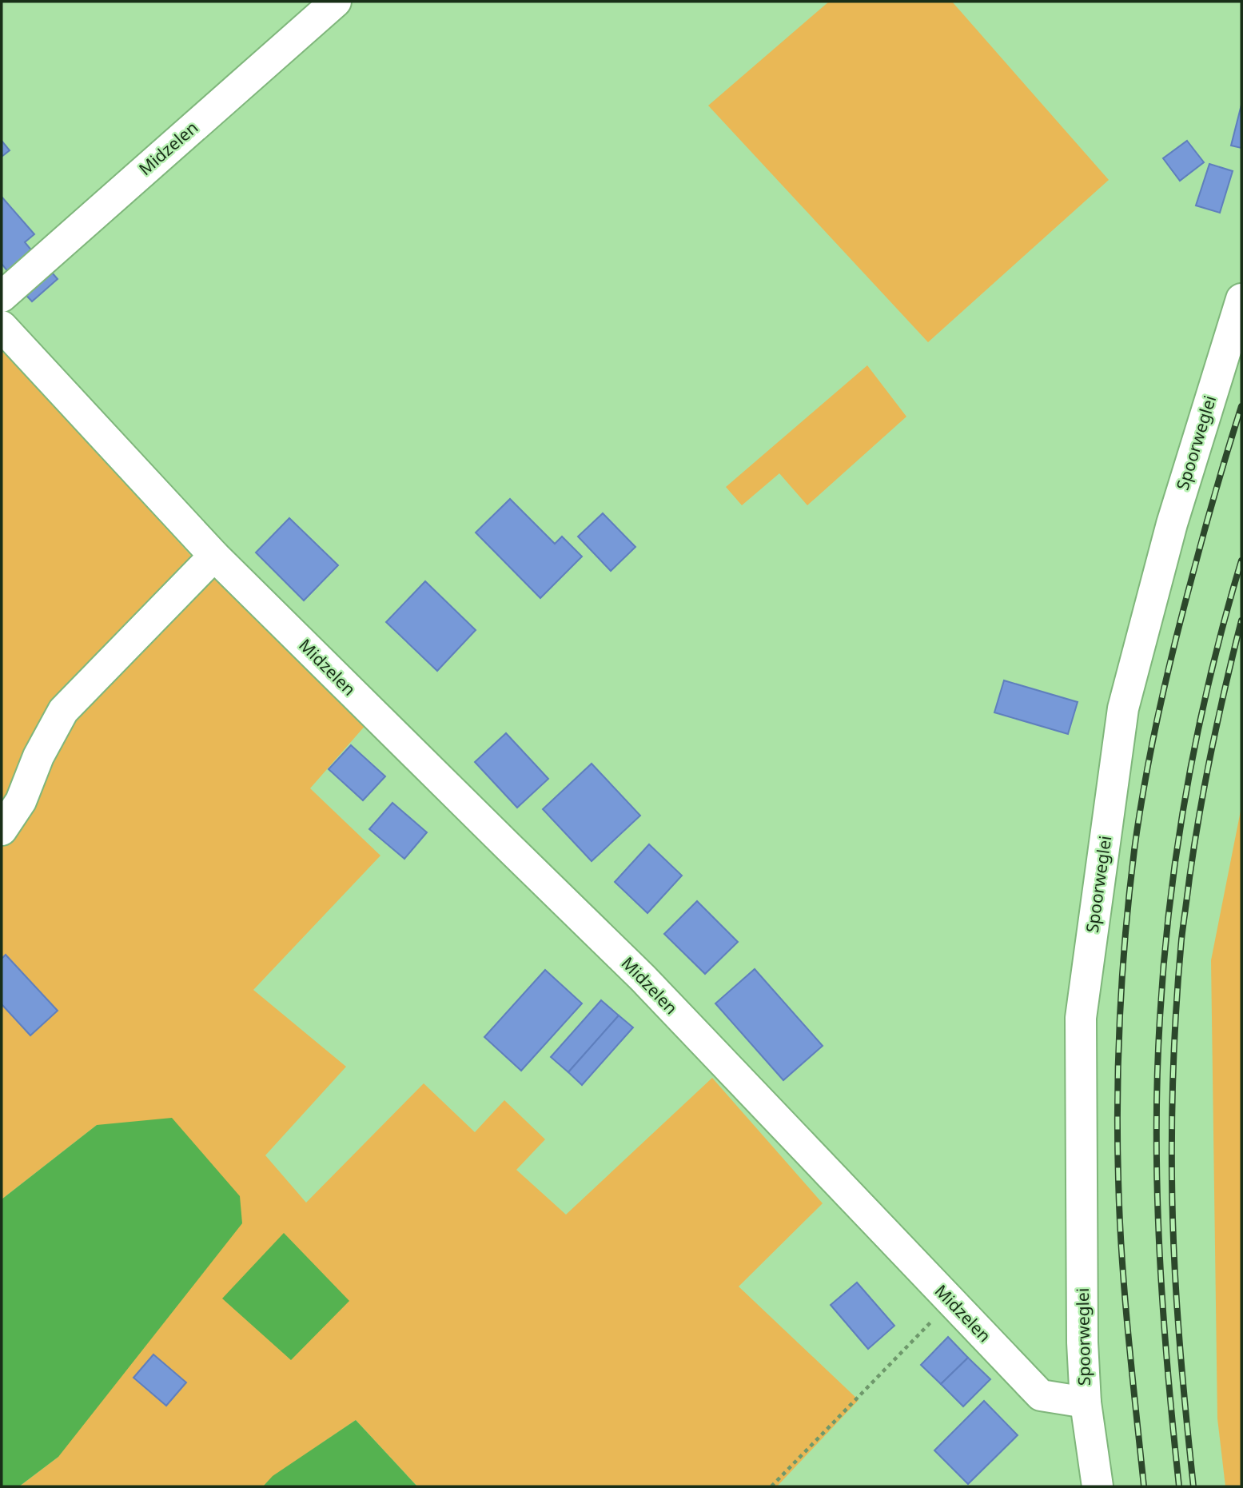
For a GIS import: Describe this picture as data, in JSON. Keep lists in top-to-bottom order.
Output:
{
  "streets": {
    "street": ["Midzelen", "Spoorweglei"]
  },
  "crossings": [
    ["Midzelen", "Spoorweglei"]
  ]
}
